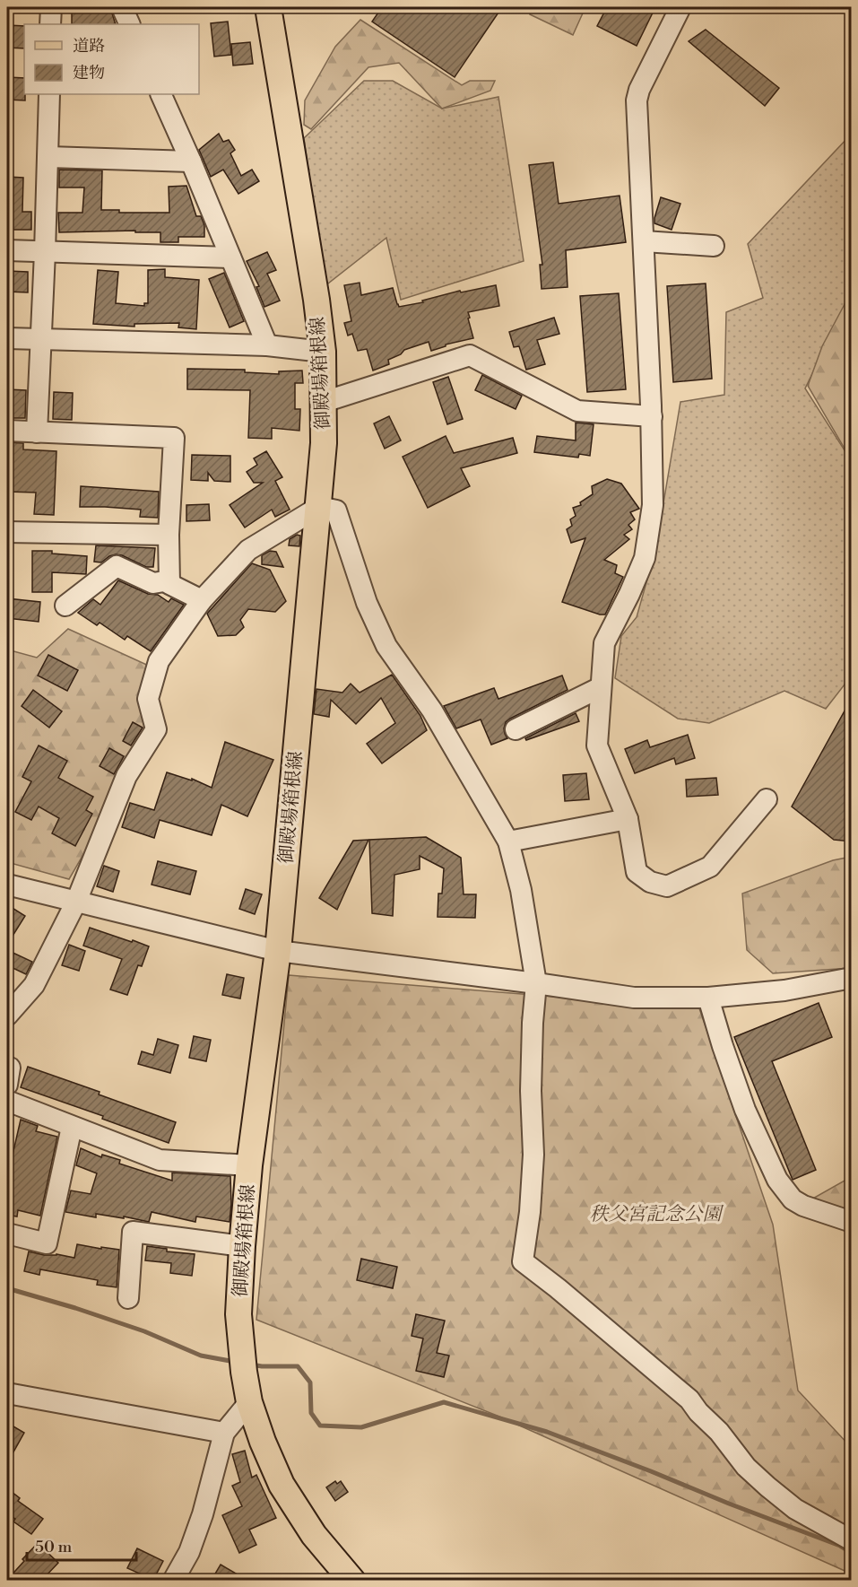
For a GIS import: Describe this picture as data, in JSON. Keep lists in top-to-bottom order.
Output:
{
  "streets": {
    "main road": ["御殿場箱根線"]
  },
  "parks": ["秩父宮記念公園"],
  "legend": ["道路", "建物"],
  "scale_bar": "50 m"
}
